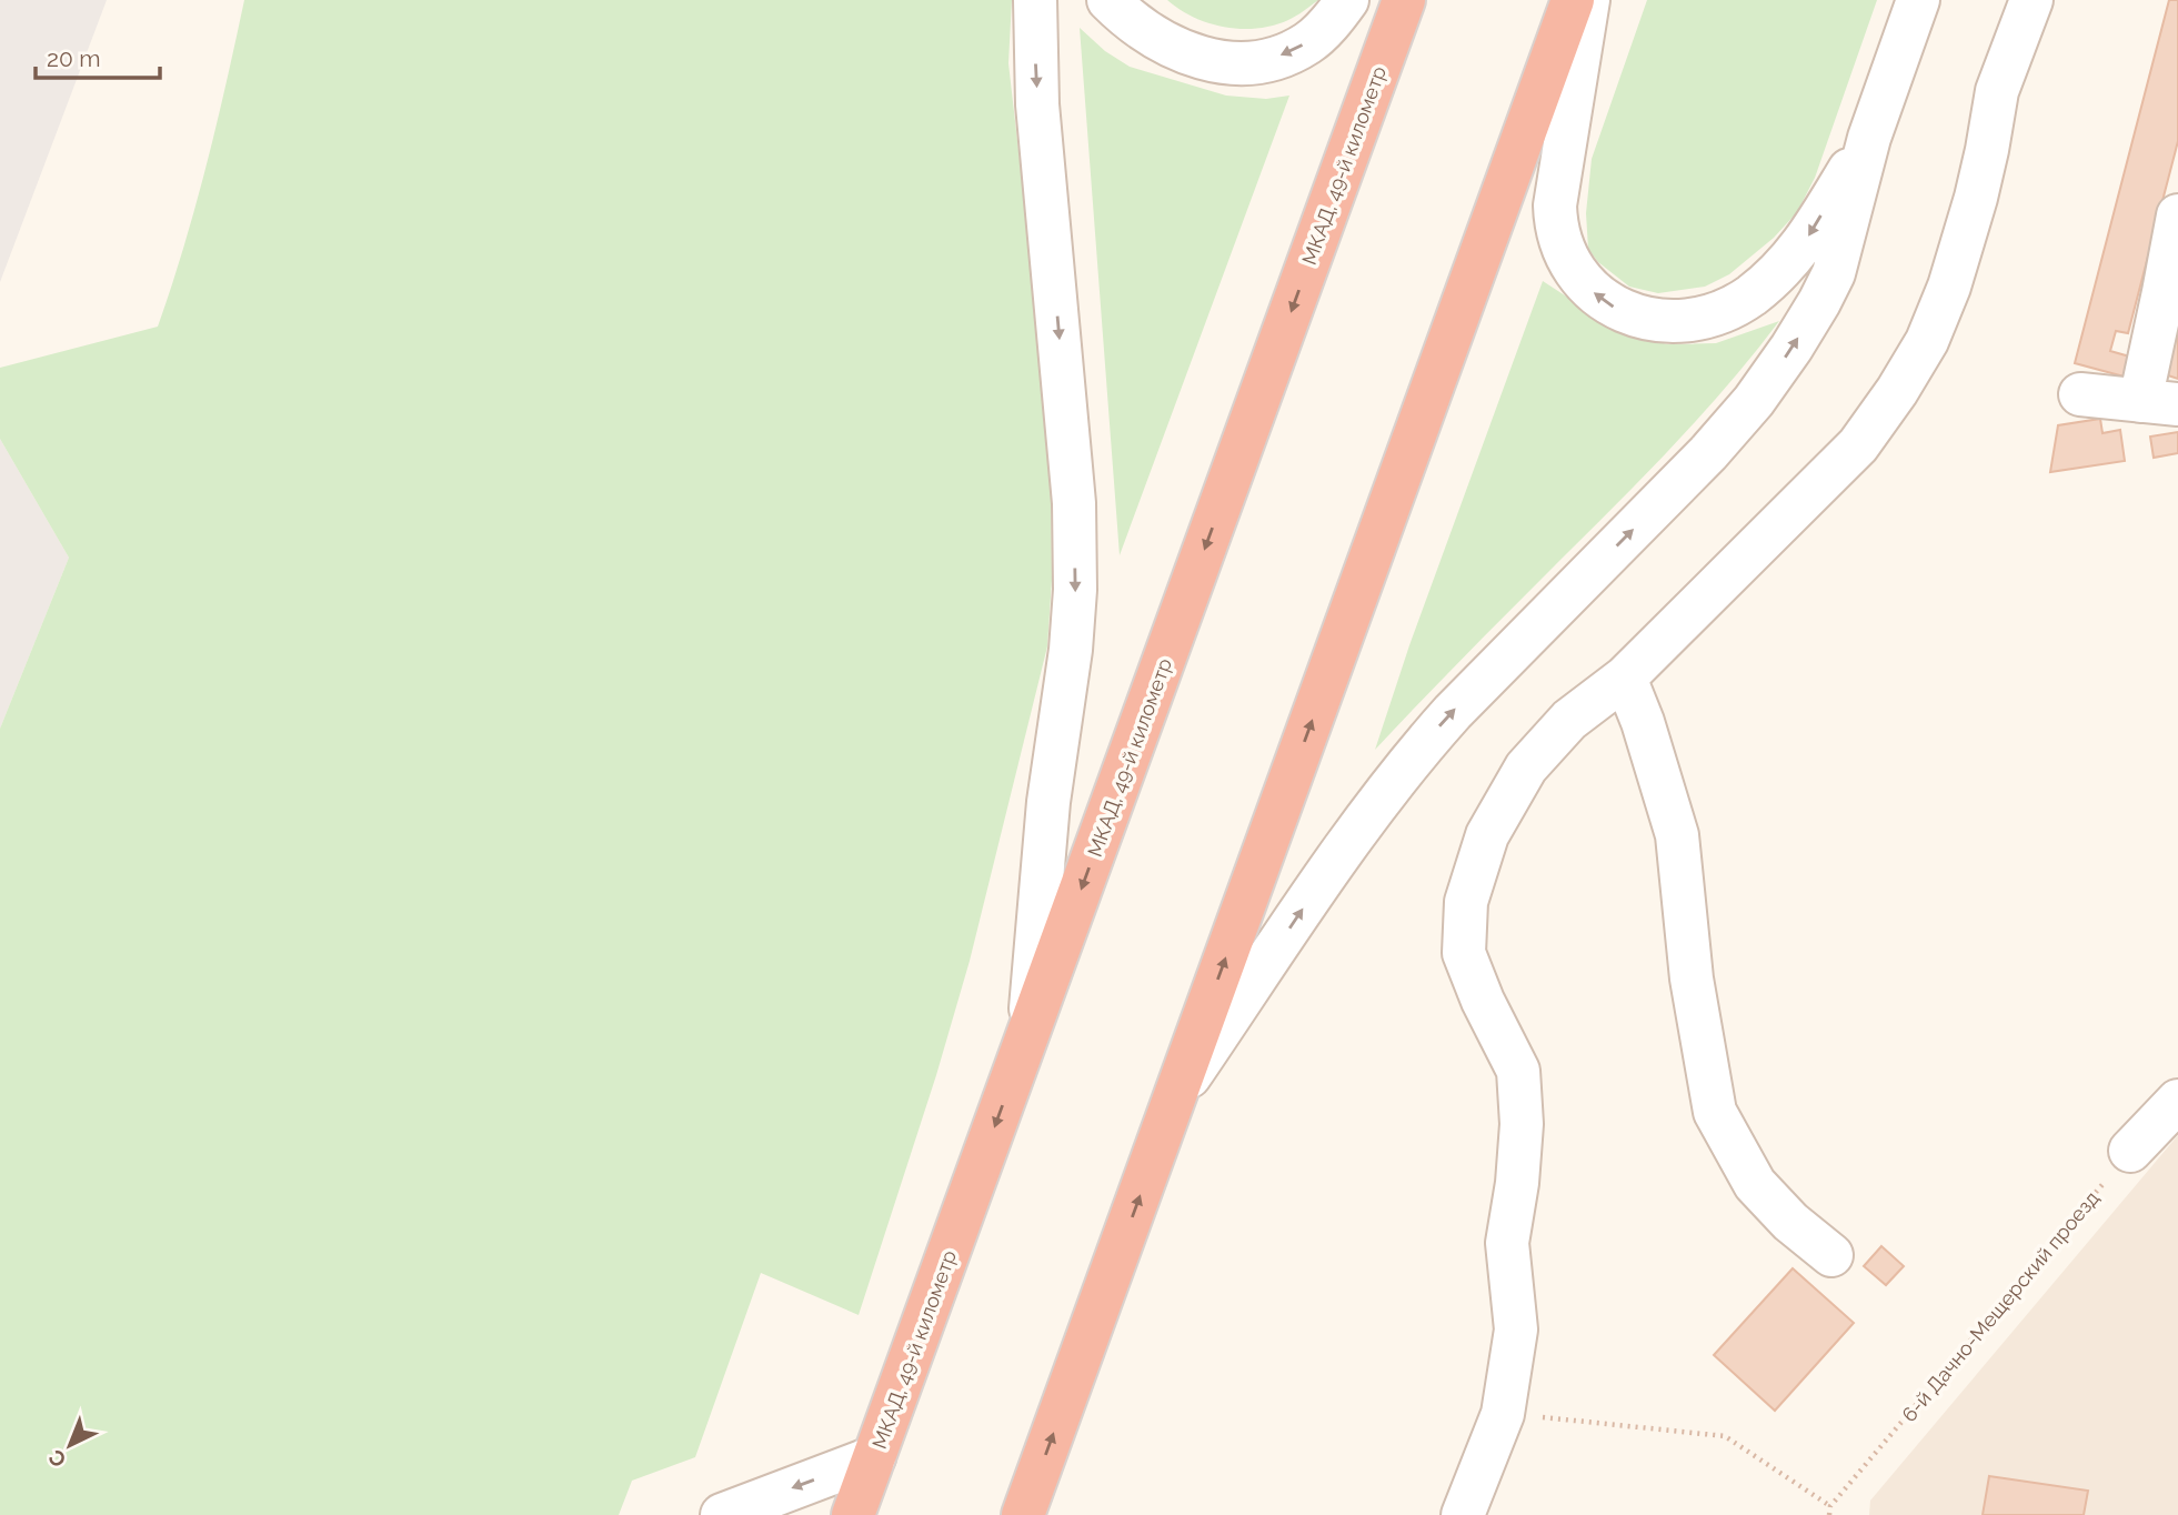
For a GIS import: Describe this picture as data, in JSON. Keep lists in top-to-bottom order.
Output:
{
  "streets": {
    "highway": ["МКАД, 49-й километр"],
    "path": ["6-й Дачно-Мещерский проезд"]
  },
  "scale_bar": "20 m",
  "north": "bottom left"
}
